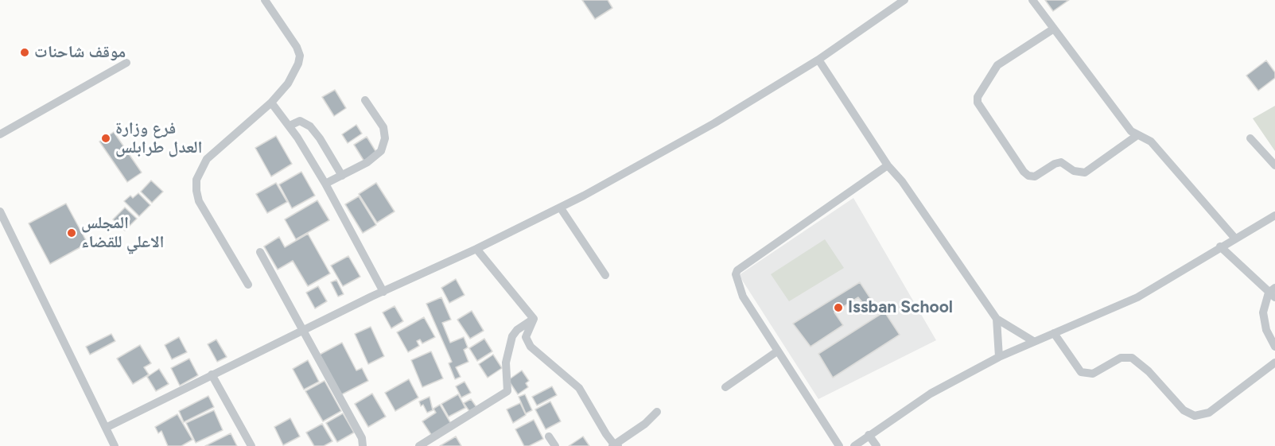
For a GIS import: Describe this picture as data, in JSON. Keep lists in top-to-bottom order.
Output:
{
  "places": [
    "موقف شاحنات",
    "فرع وزارة العدل طرابلس",
    "المجلس الاعلي للقضاء",
    "Issban School"
  ]
}
